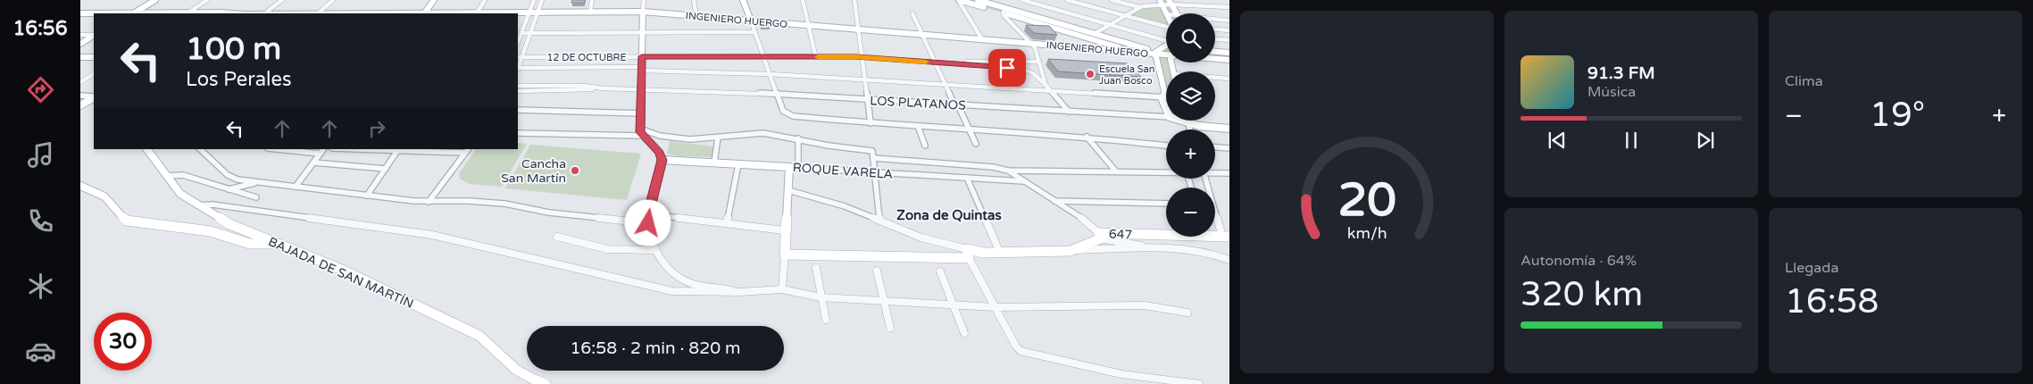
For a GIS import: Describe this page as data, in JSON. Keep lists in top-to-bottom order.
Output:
{
  "streets": {
    "main road": [
      "INGENIERO HUERGO",
      "LOS PLATANOS",
      "ROQUE VARELA",
      "647",
      "BAJADA DE SAN MARTÍN"
    ],
    "street": ["12 DE OCTUBRE"]
  },
  "districts": ["Zona de Quintas"],
  "places": ["Escuela San Juan Bosco", "Cancha San Martín"],
  "page": {
    "tabs": "16:56",
    "tile": [
      "Clima",
      ["Autonomía · 64%", "320 km"],
      ["Llegada", "16:58"]
    ],
    "map_buttons": ["+", "−"],
    "turn": ["100 m", "Los Perales"],
    "song": ["91.3 FM", "Música"],
    "heat": ["−", "19°", "+"],
    "limit": "30",
    "trip": "16:58 · 2 min · 820 m",
    "gauge": ["20", "km/h"]
  }
}
